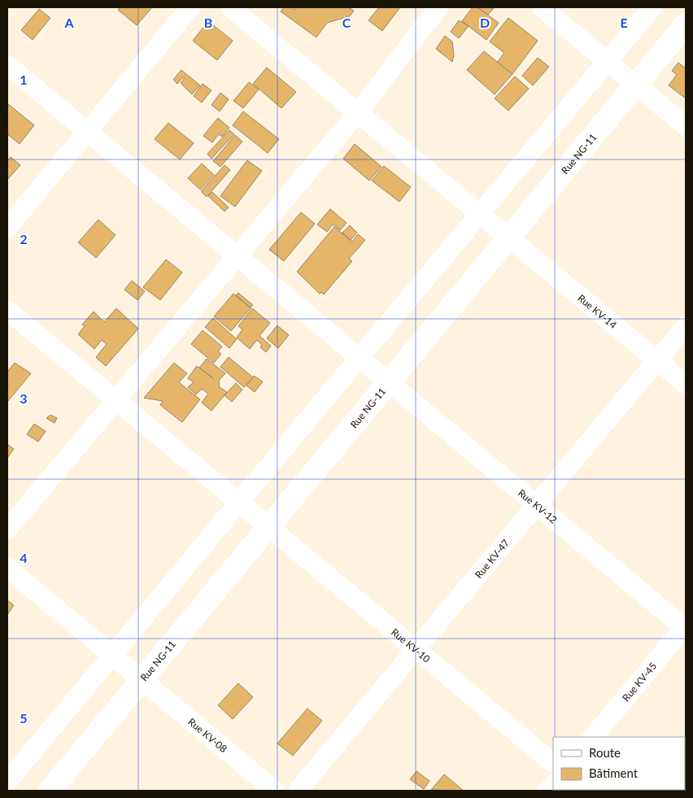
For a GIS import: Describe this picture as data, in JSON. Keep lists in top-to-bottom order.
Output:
{
  "streets": {
    "street": [
      "Rue NG-11",
      "Rue KV-14",
      "Rue KV-12",
      "Rue KV-47",
      "Rue KV-10",
      "Rue KV-45",
      "Rue KV-08"
    ]
  },
  "crossings": [
    ["Rue NG-11", "Rue KV-14"],
    ["Rue NG-11", "Rue KV-12"],
    ["Rue NG-11", "Rue KV-10"],
    ["Rue NG-11", "Rue KV-08"],
    ["Rue KV-14", "Rue KV-47"],
    ["Rue KV-12", "Rue KV-47"],
    ["Rue KV-12", "Rue KV-45"],
    ["Rue KV-47", "Rue KV-10"]
  ],
  "legend": ["Route", "Bâtiment"],
  "grid": {
    "columns": [
      "A",
      "B",
      "C",
      "D",
      "E"
    ],
    "rows": [
      "1",
      "2",
      "3",
      "4",
      "5"
    ]
  }
}
